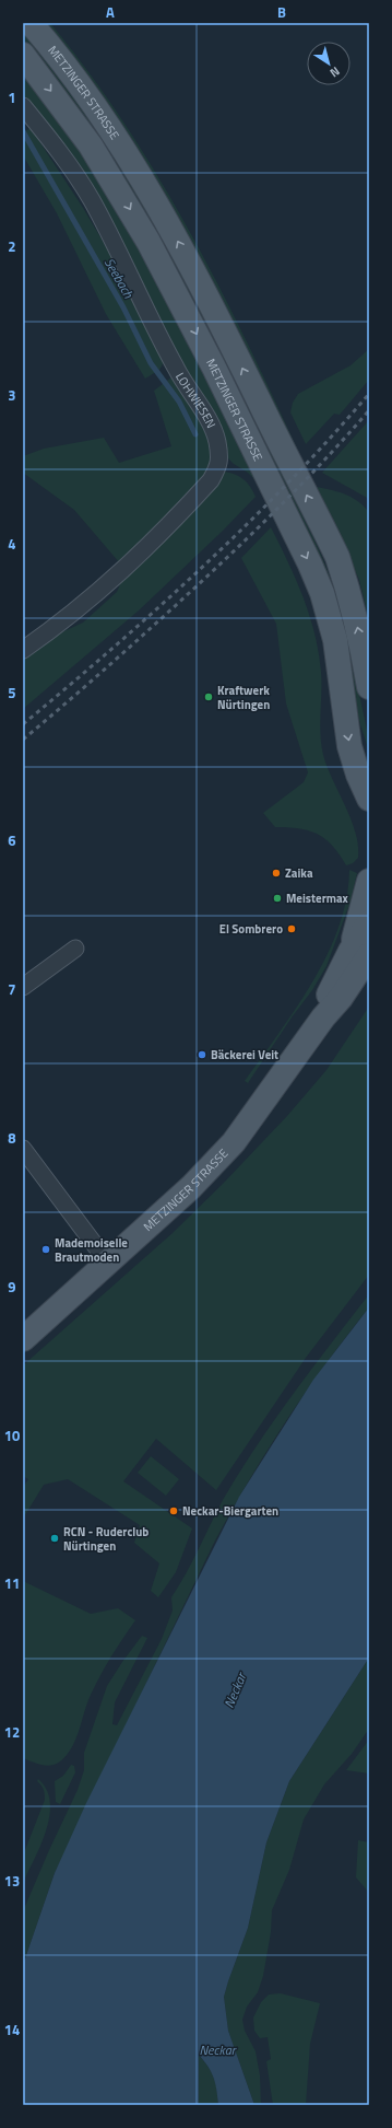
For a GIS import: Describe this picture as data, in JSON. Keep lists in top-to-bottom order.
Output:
{
  "streets": {
    "main road": ["METZINGER STRASSE"],
    "street": ["LOHWIESEN"]
  },
  "water": ["Seebach", "Neckar"],
  "places": [
    "Kraftwerk Nürtingen",
    "Zaika",
    "Meistermax",
    "El Sombrero",
    "Bäckerei Veit",
    "Mademoiselle Brautmoden",
    "Neckar-Biergarten",
    "RCN - Ruderclub Nürtingen"
  ],
  "north": "bottom right",
  "grid": {
    "columns": ["A", "B"],
    "rows": [
      "1",
      "2",
      "3",
      "4",
      "5",
      "6",
      "7",
      "8",
      "9",
      "10",
      "11",
      "12",
      "13",
      "14"
    ]
  }
}
